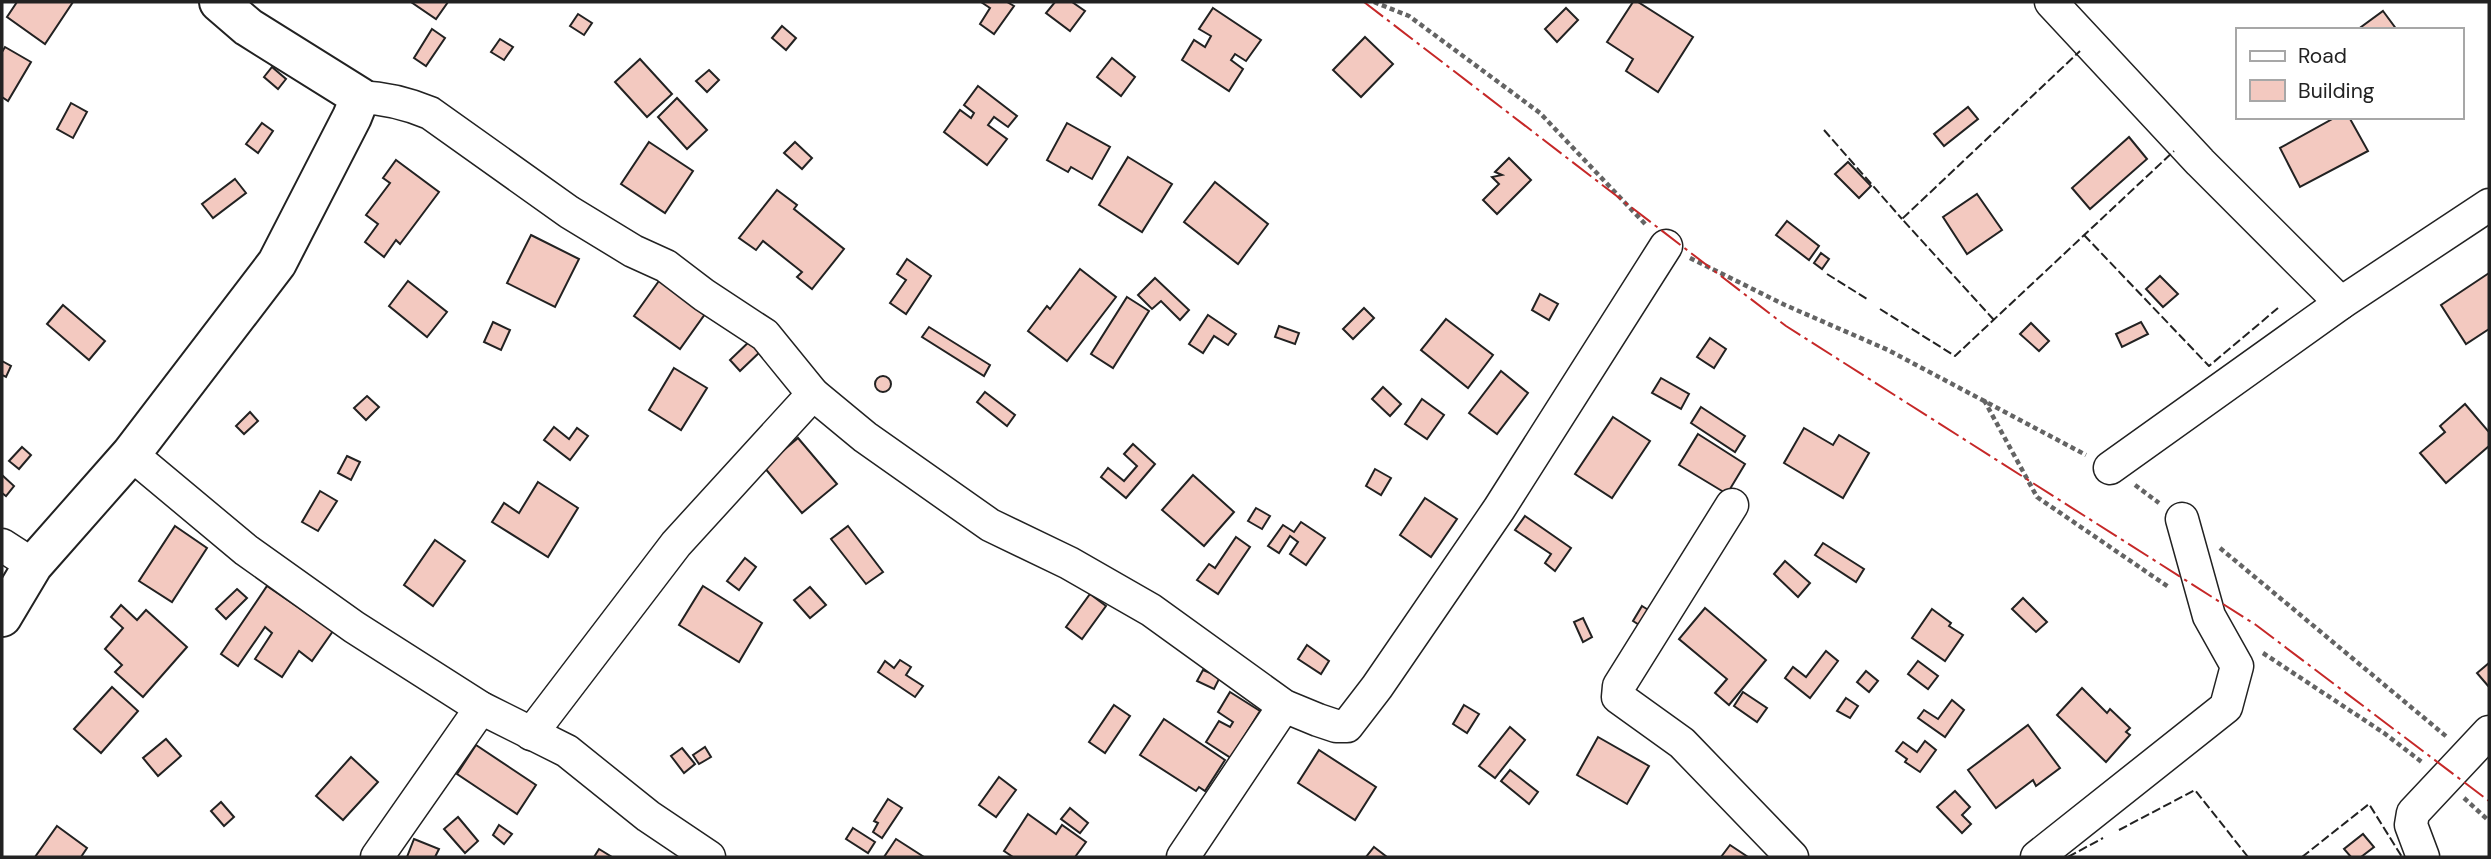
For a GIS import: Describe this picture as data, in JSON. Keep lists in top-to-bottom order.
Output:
{
  "legend": ["Road", "Building"]
}
